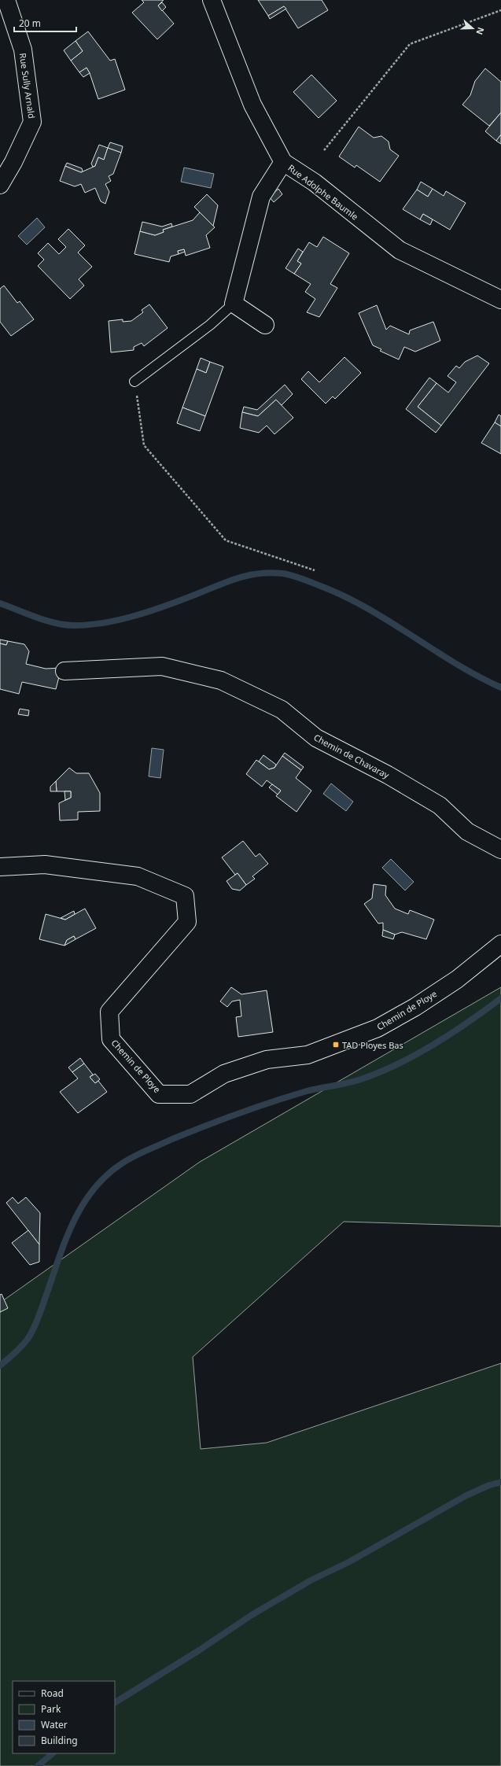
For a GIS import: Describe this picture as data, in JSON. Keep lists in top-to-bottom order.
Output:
{
  "streets": {
    "street": [
      "Rue Sully Arnald",
      "Rue Adolphe Baumle",
      "Chemin de Chavaray",
      "Chemin de Ploye"
    ]
  },
  "places": {
    "transit": ["TAD Ployes Bas"]
  },
  "legend": [
    "Road",
    "Park",
    "Water",
    "Building"
  ],
  "scale_bar": "20 m",
  "north": "right"
}
